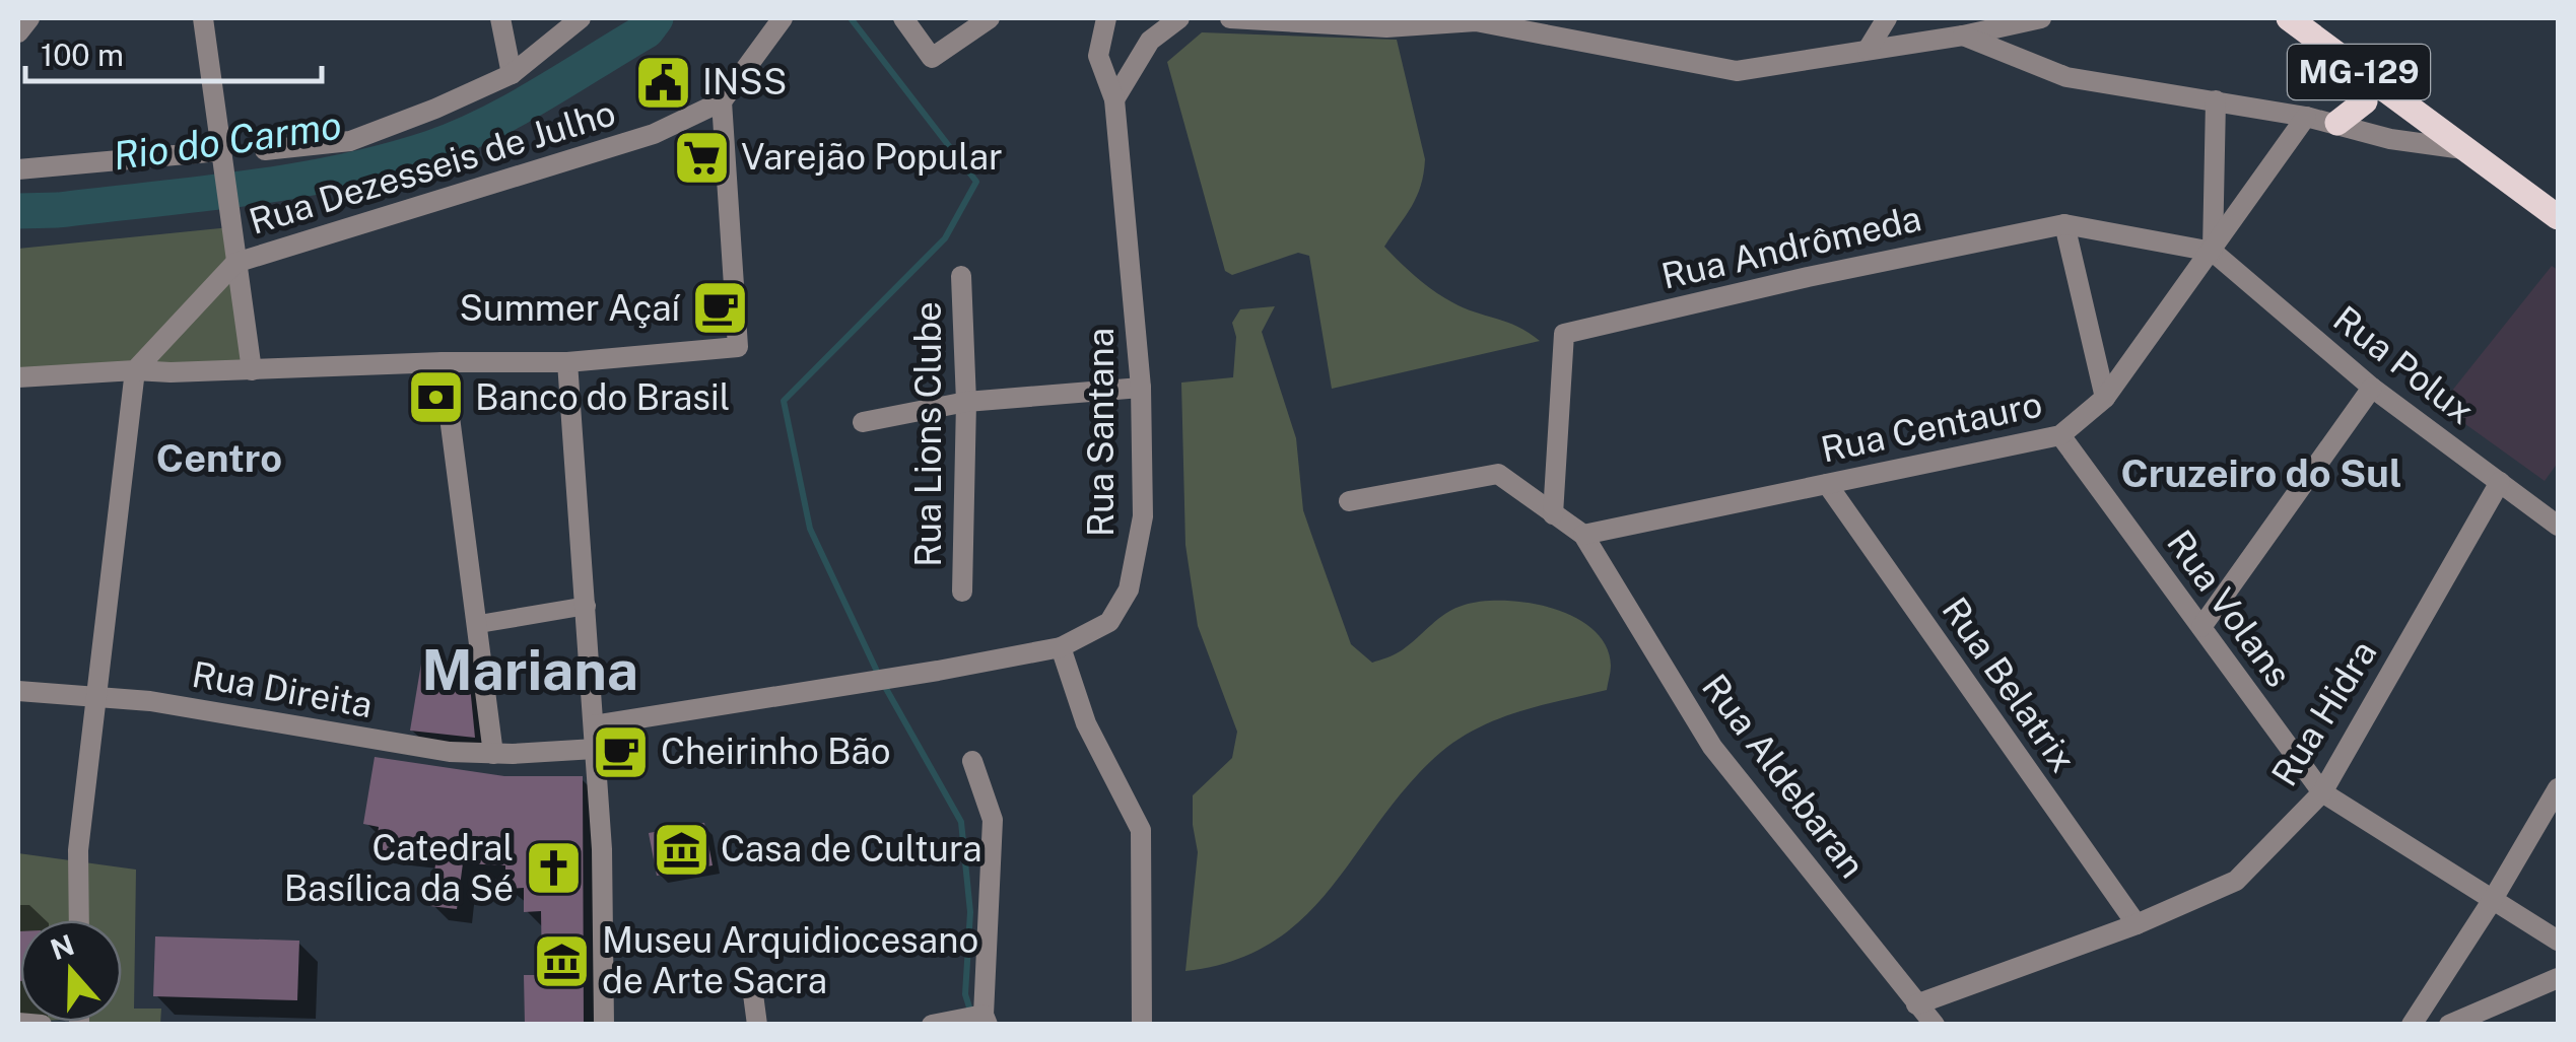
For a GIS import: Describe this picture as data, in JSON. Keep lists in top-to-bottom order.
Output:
{
  "streets": {
    "main road": ["MG-129"],
    "street": [
      "Rua Dezesseis de Julho",
      "Rua Andrômeda",
      "Rua Polux",
      "Rua Centauro",
      "Rua Santana",
      "Rua Lions Clube",
      "Rua Volans",
      "Rua Belatrix",
      "Rua Direita",
      "Rua Hidra",
      "Rua Aldebaran"
    ]
  },
  "crossings": [
    ["Rua Andrômeda", "Rua Polux"],
    ["Rua Andrômeda", "Rua Centauro"],
    ["Rua Andrômeda", "Rua Aldebaran"],
    ["Rua Polux", "Rua Centauro"],
    ["Rua Polux", "Rua Hidra"],
    ["Rua Centauro", "Rua Volans"],
    ["Rua Centauro", "Rua Belatrix"],
    ["Rua Centauro", "Rua Aldebaran"],
    ["Rua Volans", "Rua Hidra"],
    ["Rua Belatrix", "Rua Hidra"],
    ["Rua Hidra", "Rua Aldebaran"]
  ],
  "districts": ["Centro", "Cruzeiro do Sul", "Mariana"],
  "water": ["Rio do Carmo"],
  "places": {
    "public building": ["INSS"],
    "supermarket": ["Varejão Popular"],
    "cafe": ["Summer Açaí", "Cheirinho Bão"],
    "bank": ["Banco do Brasil"],
    "museum": ["Casa de Cultura", "Museu Arquidiocesano de Arte Sacra"],
    "church": ["Catedral Basílica da Sé"]
  },
  "scale_bar": "100 m",
  "north": "top"
}
